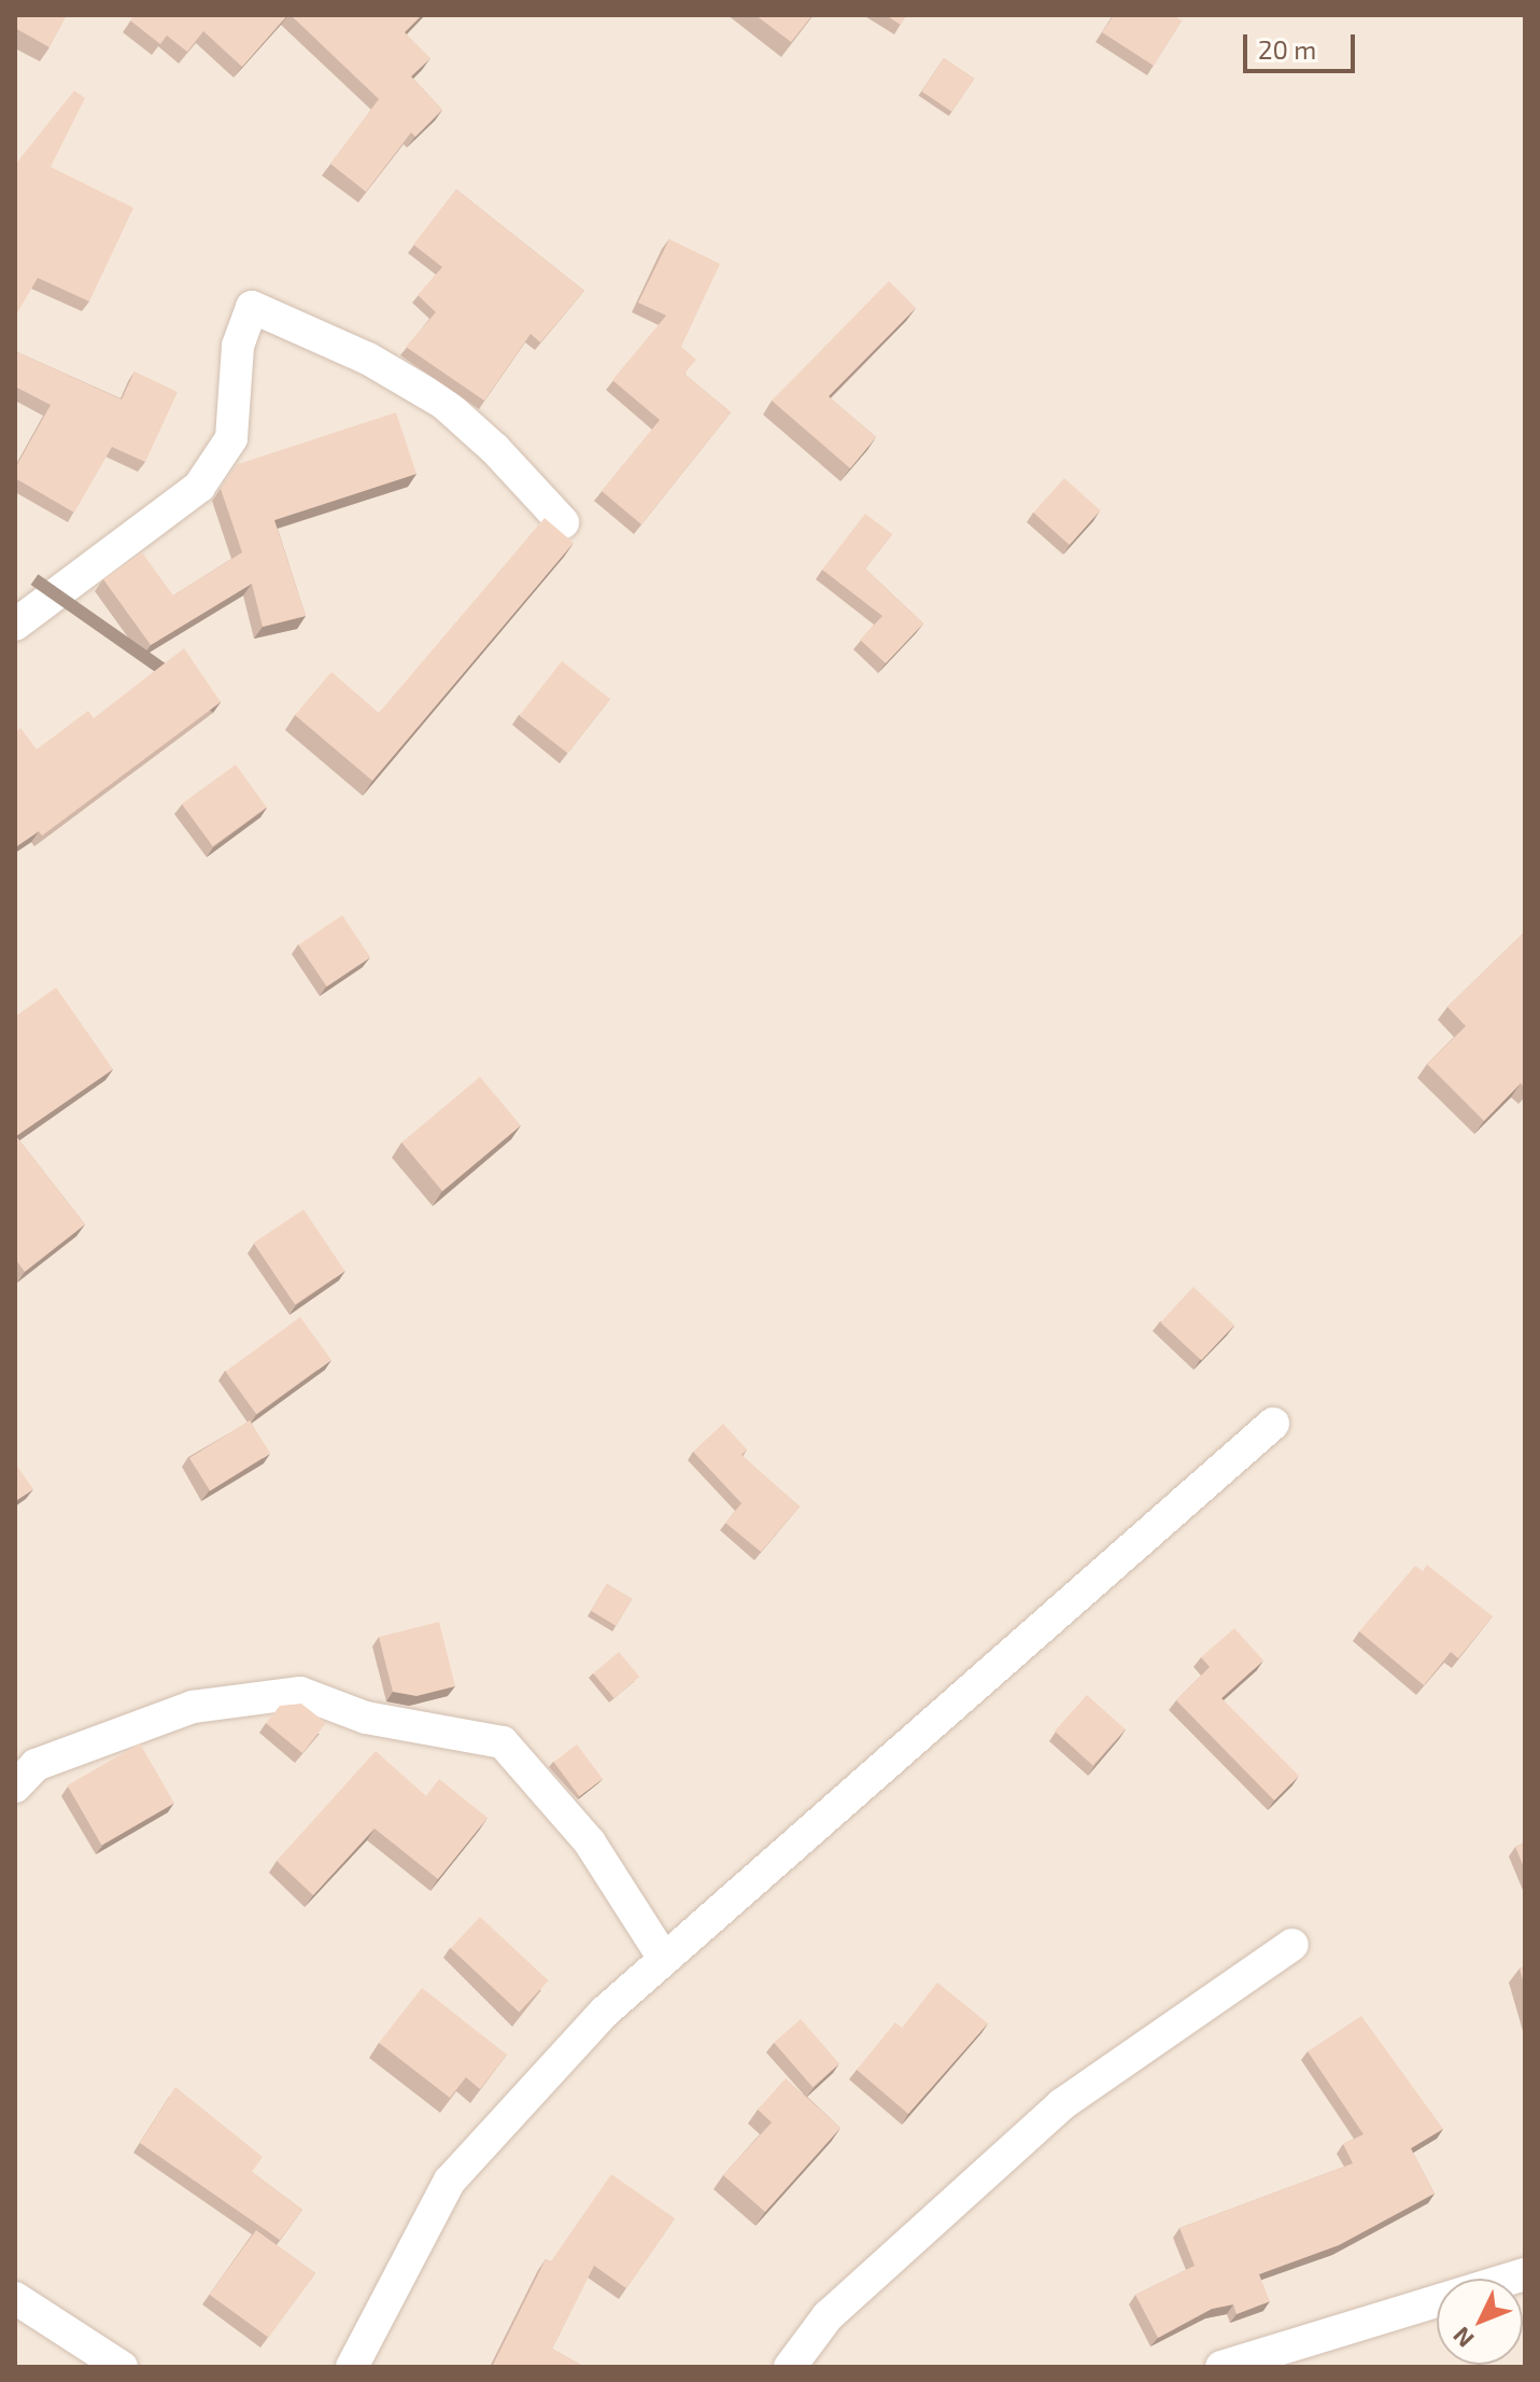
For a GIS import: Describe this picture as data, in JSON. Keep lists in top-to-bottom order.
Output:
{
  "scale_bar": "20 m",
  "north": "bottom left"
}
